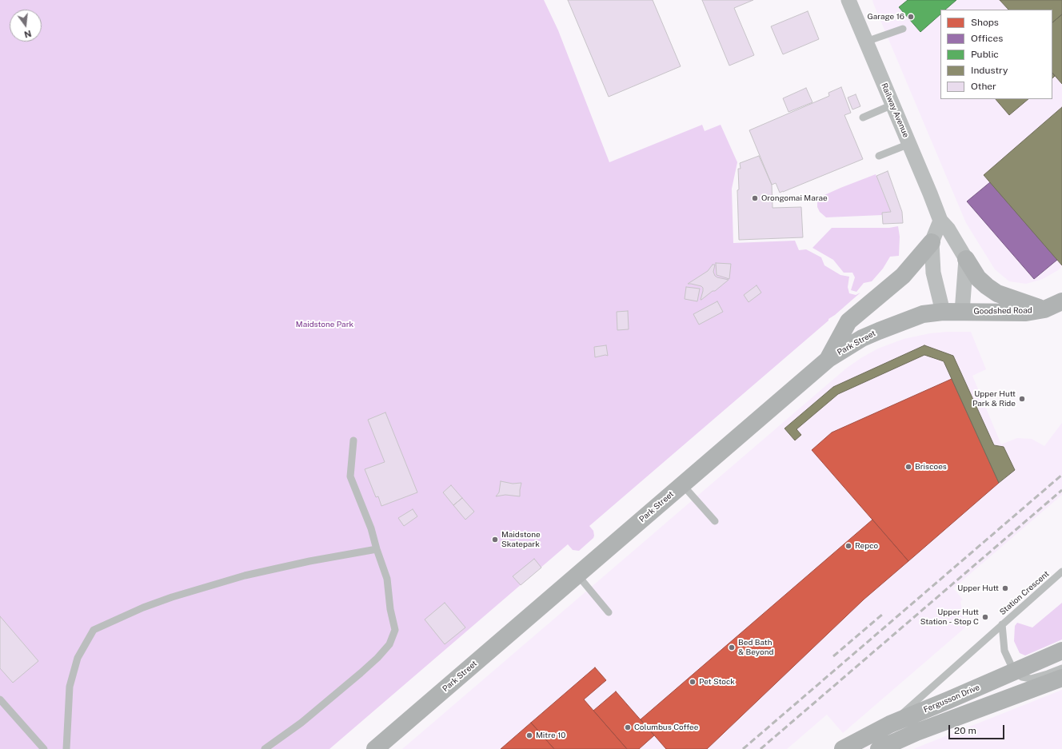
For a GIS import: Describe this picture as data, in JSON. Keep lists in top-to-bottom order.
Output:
{
  "streets": {
    "street": [
      "Railway Avenue",
      "Goodshed Road",
      "Park Street",
      "Fergusson Drive"
    ],
    "lane": ["Station Crescent"]
  },
  "crossings": [
    ["Goodshed Road", "Park Street"],
    ["Station Crescent", "Fergusson Drive"]
  ],
  "parks": ["Maidstone Park"],
  "places": [
    "Garage 16",
    "Orongomai Marae",
    "Upper Hutt Park & Ride",
    "Briscoes",
    "Maidstone Skatepark",
    "Repco",
    "Upper Hutt",
    "Upper Hutt Station - Stop C",
    "Bed Bath & Beyond",
    "Pet Stock",
    "Columbus Coffee",
    "Mitre 10"
  ],
  "legend": [
    "Shops",
    "Offices",
    "Public",
    "Industry",
    "Other"
  ],
  "scale_bar": "20 m",
  "north": "bottom"
}
